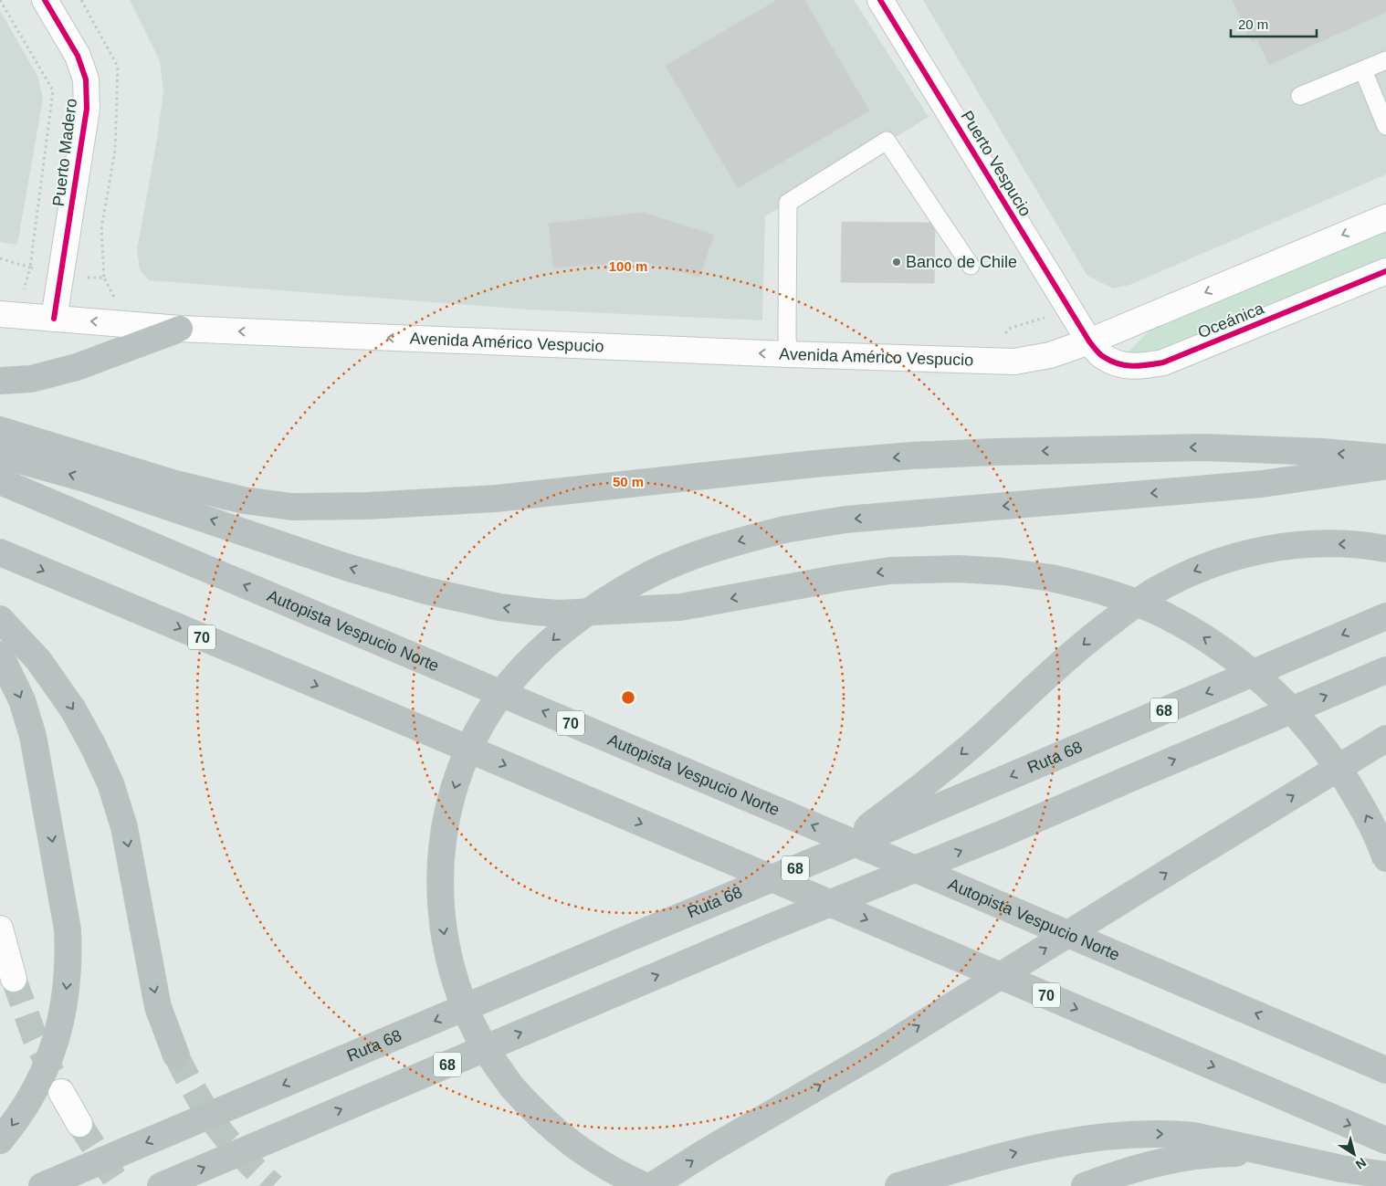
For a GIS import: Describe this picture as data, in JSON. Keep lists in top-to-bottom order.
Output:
{
  "streets": {
    "highway": [
      "Autopista Vespucio Norte",
      "70",
      "68",
      "Ruta 68"
    ],
    "main road": [
      "Puerto Madero",
      "Puerto Vespucio",
      "Oceánica",
      "Avenida Américo Vespucio"
    ]
  },
  "crossings": [
    ["Puerto Madero", "Avenida Américo Vespucio"],
    ["Puerto Vespucio", "Oceánica"],
    ["Puerto Vespucio", "Avenida Américo Vespucio"],
    ["Oceánica", "Avenida Américo Vespucio"]
  ],
  "one_way": ["Avenida Américo Vespucio"],
  "places": ["Banco de Chile"],
  "scale_bar": "20 m",
  "north": "bottom right",
  "rings": ["100 m", "50 m"]
}
